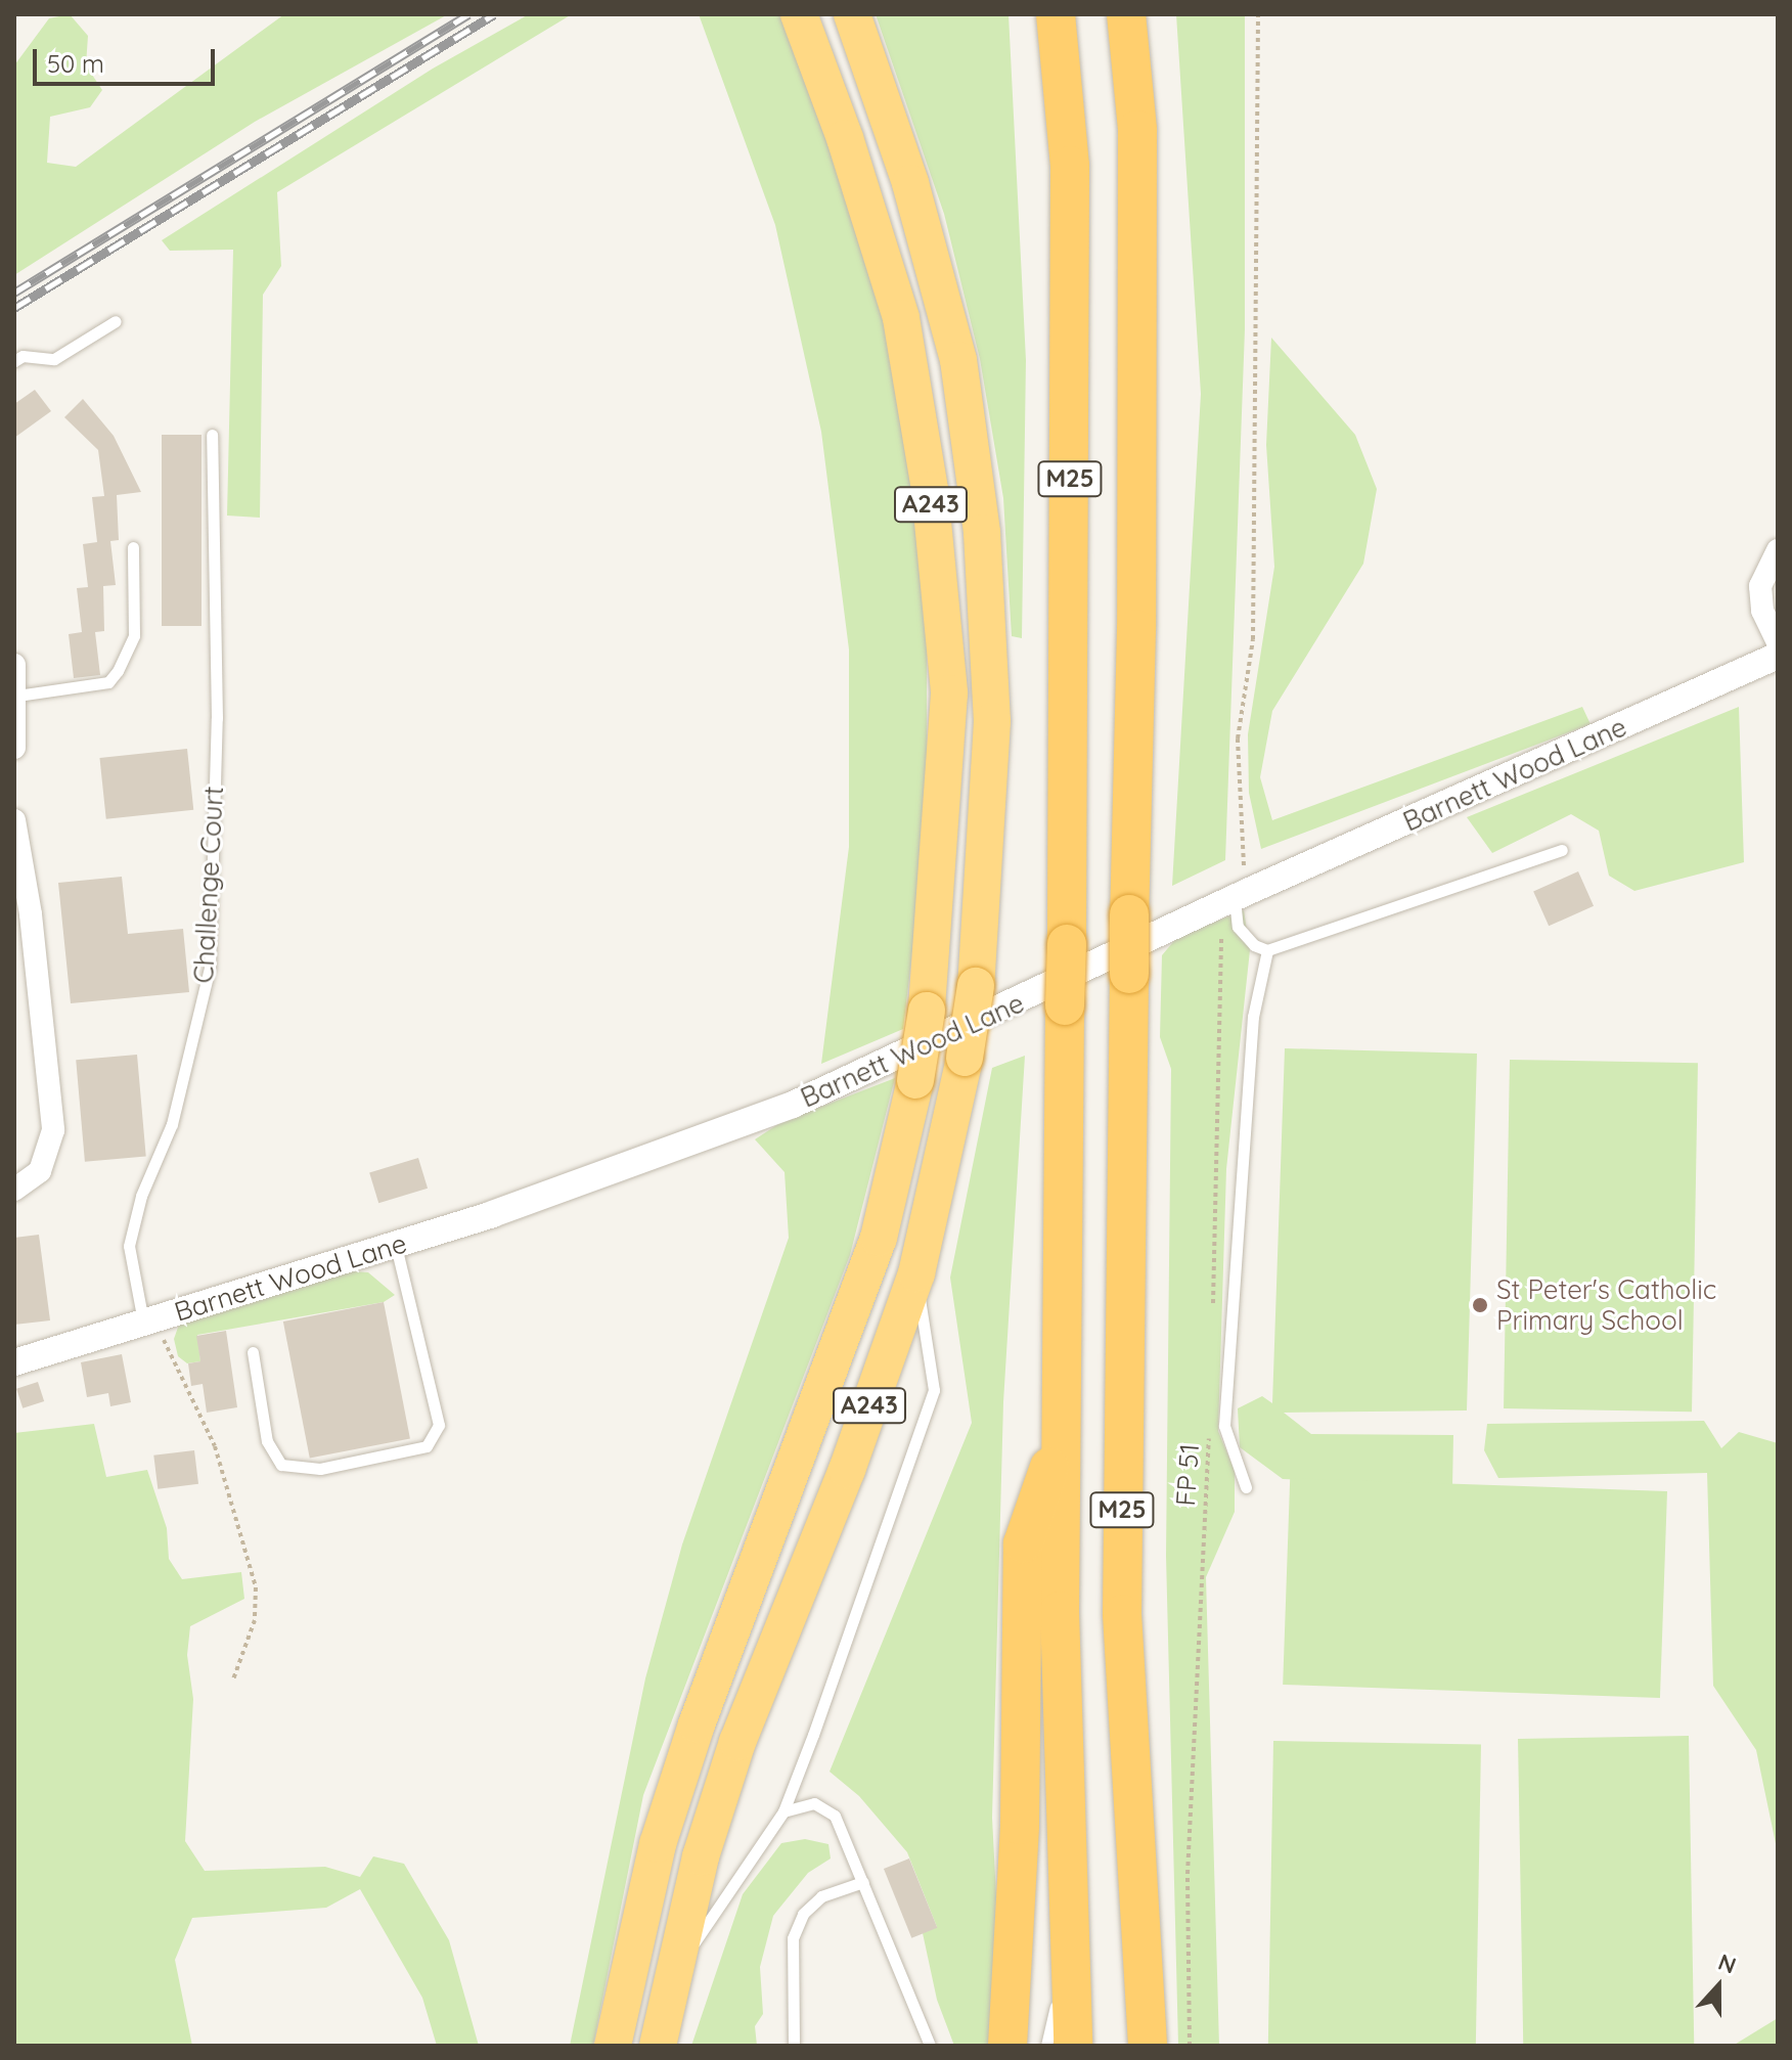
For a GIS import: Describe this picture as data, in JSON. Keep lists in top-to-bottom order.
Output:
{
  "streets": {
    "highway": ["M25", "A243"],
    "street": ["Barnett Wood Lane"],
    "lane": ["Challenge Court"],
    "path": ["FP 51"]
  },
  "crossings": [
    ["Barnett Wood Lane", "Challenge Court"]
  ],
  "places": ["St Peter's Catholic Primary School"],
  "scale_bar": "50 m",
  "north": "top"
}
